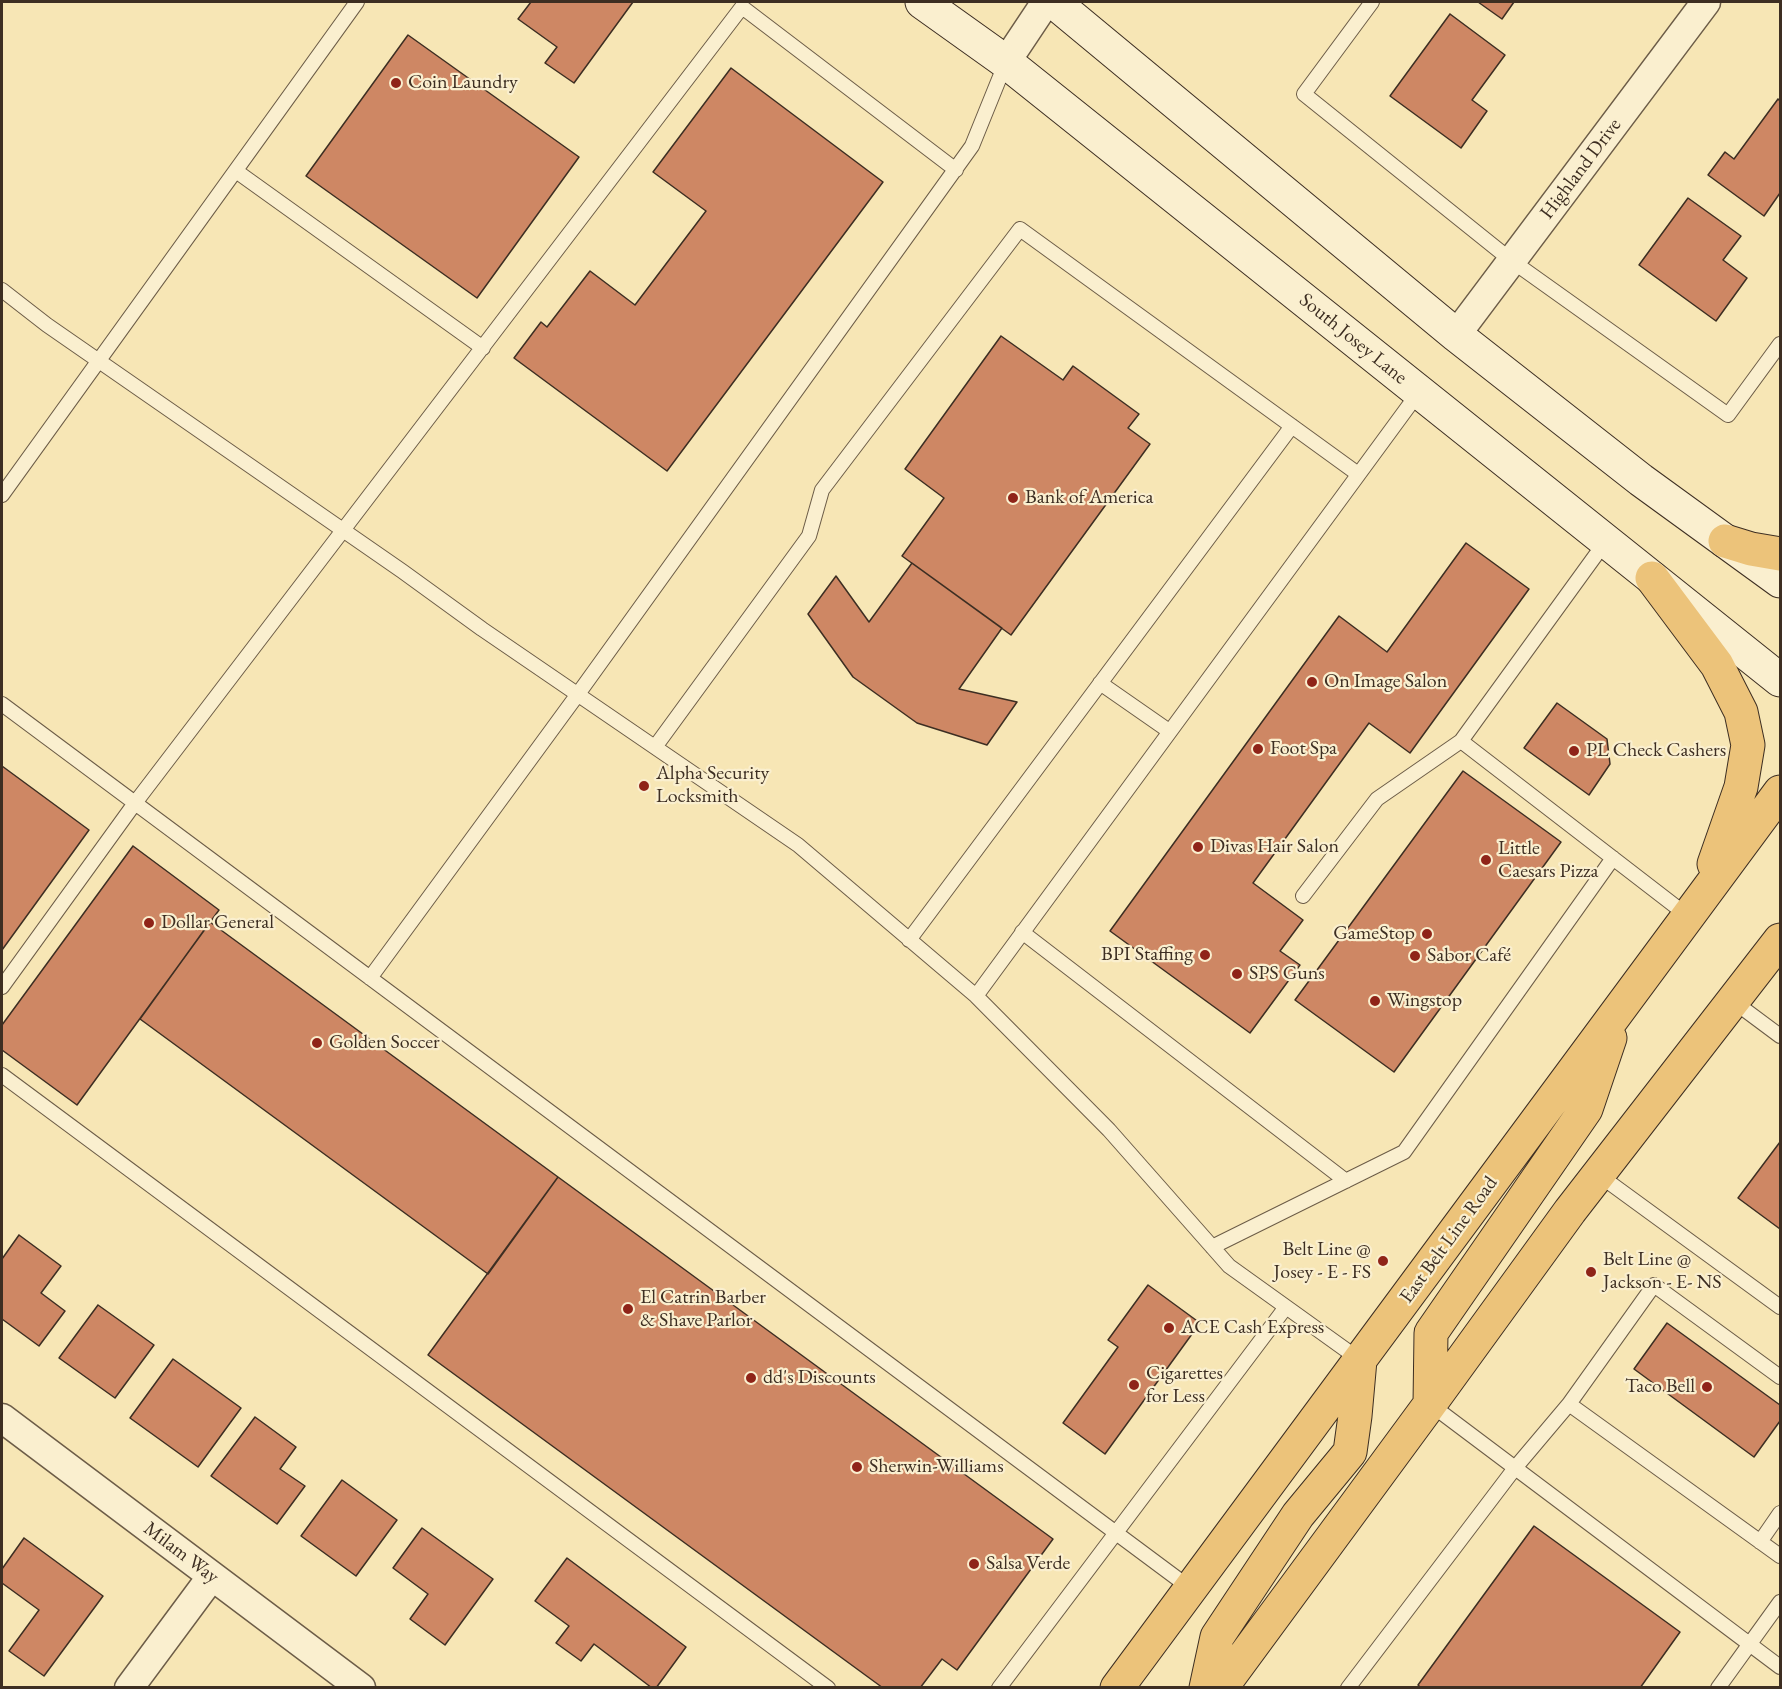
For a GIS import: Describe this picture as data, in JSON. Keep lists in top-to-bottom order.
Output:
{
  "streets": {
    "main road": ["South Josey Lane", "East Belt Line Road"],
    "street": ["Highland Drive", "Milam Way"]
  },
  "places": [
    "Coin Laundry",
    "Bank of America",
    "On Image Salon",
    "Foot Spa",
    "PL Check Cashers",
    "Alpha Security Locksmith",
    "Divas Hair Salon",
    "Little Caesars Pizza",
    "Dollar General",
    "GameStop",
    "BPI Staffing",
    "Sabor Café",
    "SPS Guns",
    "Wingstop",
    "Golden Soccer",
    "Belt Line @ Josey - E - FS",
    "Belt Line @ Jackson - E- NS",
    "El Catrin Barber & Shave Parlor",
    "ACE Cash Express",
    "dd's Discounts",
    "Cigarettes for Less",
    "Taco Bell",
    "Sherwin-Williams",
    "Salsa Verde"
  ]
}
